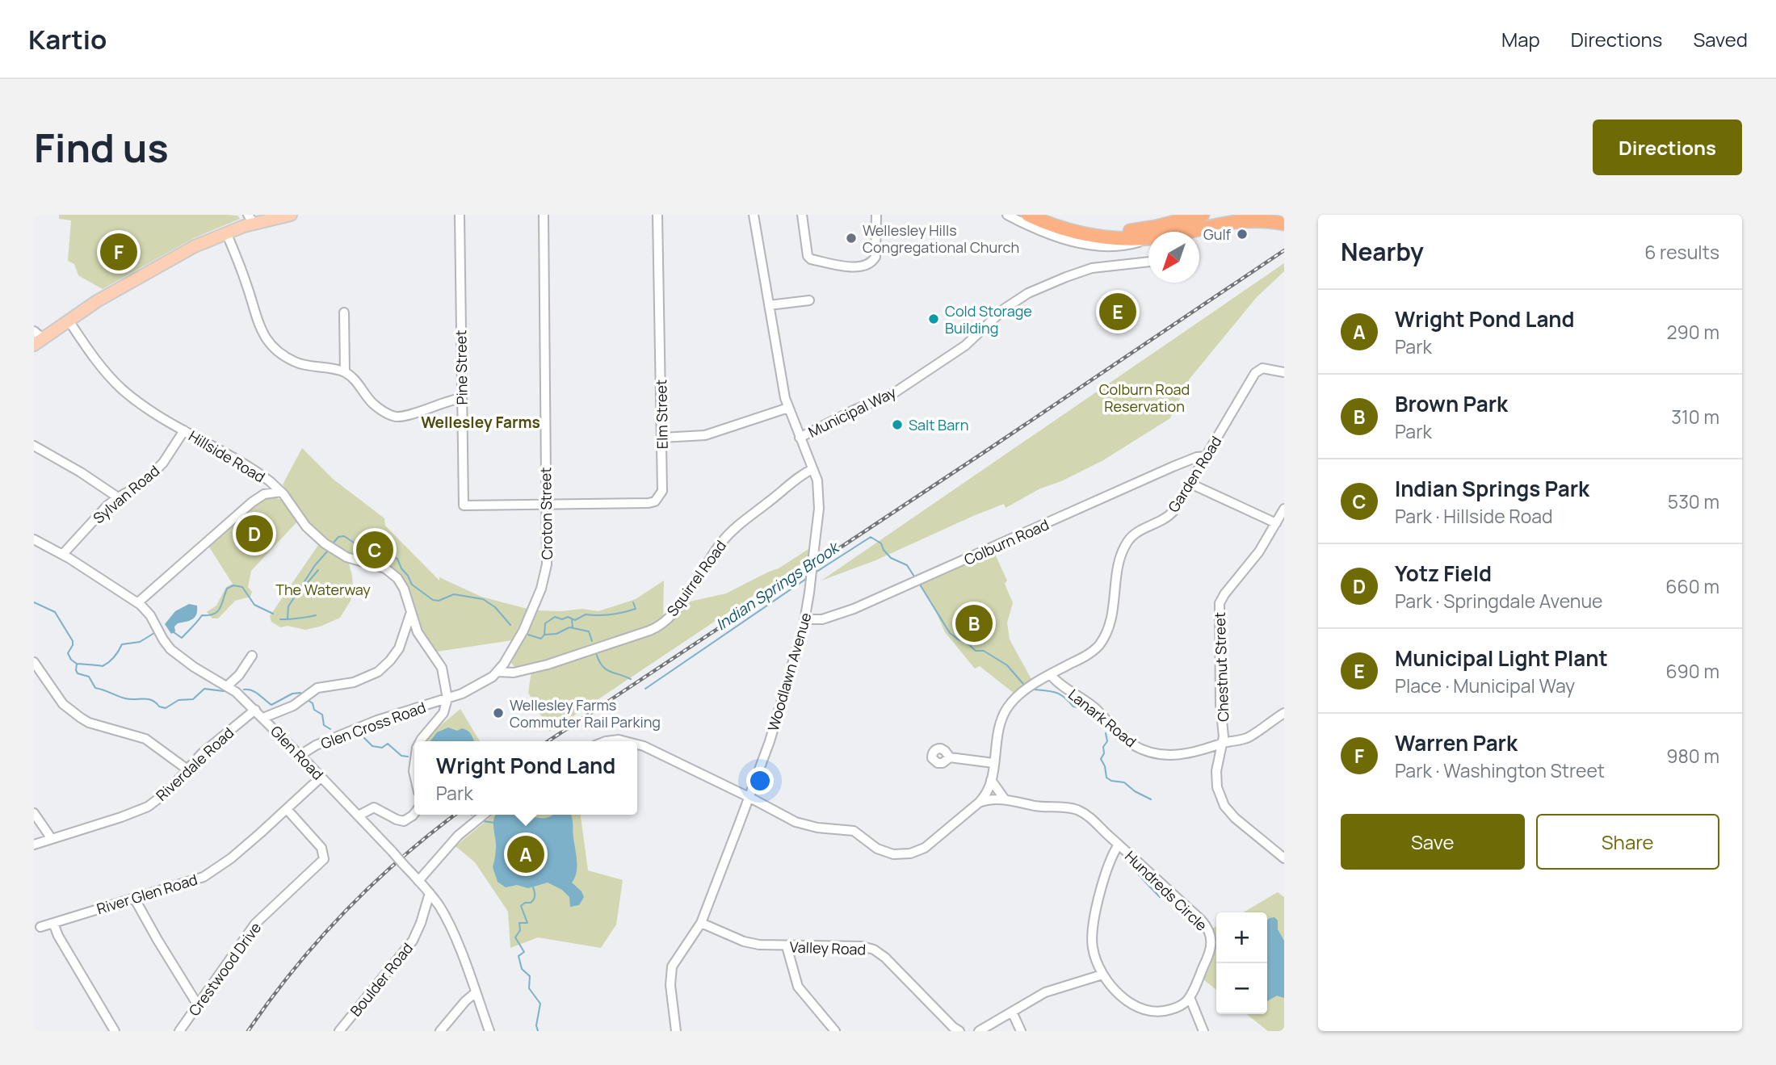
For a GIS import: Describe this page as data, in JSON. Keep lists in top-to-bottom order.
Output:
{
  "streets": {
    "street": [
      "Pine Street",
      "Municipal Way",
      "Elm Street",
      "Hillside Road",
      "Garden Road",
      "Sylvan Road",
      "Croton Street",
      "Colburn Road",
      "Squirrel Road",
      "Chestnut Street",
      "Woodlawn Avenue",
      "Lanark Road",
      "Glen Cross Road",
      "Glen Road",
      "Riverdale Road",
      "Hundreds Circle",
      "River Glen Road",
      "Valley Road",
      "Crestwood Drive",
      "Boulder Road"
    ]
  },
  "crossings": [
    ["Pine Street", "Elm Street"],
    ["Pine Street", "Croton Street"],
    ["Municipal Way", "Woodlawn Avenue"],
    ["Elm Street", "Croton Street"],
    ["Hillside Road", "Sylvan Road"],
    ["Hillside Road", "Croton Street"],
    ["Hillside Road", "Glen Cross Road"],
    ["Garden Road", "Colburn Road"],
    ["Garden Road", "Lanark Road"],
    ["Sylvan Road", "Glen Road"],
    ["Croton Street", "Squirrel Road"],
    ["Croton Street", "Glen Cross Road"],
    ["Colburn Road", "Woodlawn Avenue"],
    ["Squirrel Road", "Woodlawn Avenue"],
    ["Chestnut Street", "Lanark Road"],
    ["Woodlawn Avenue", "Valley Road"],
    ["Glen Cross Road", "Glen Road"],
    ["Glen Road", "Riverdale Road"],
    ["Glen Road", "River Glen Road"],
    ["Glen Road", "Boulder Road"],
    ["River Glen Road", "Crestwood Drive"]
  ],
  "districts": ["Wellesley Farms"],
  "water": ["Indian Springs Brook"],
  "parks": ["Colburn Road Reservation", "The Waterway"],
  "places": [
    "Gulf",
    "Wellesley Hills Congregational Church",
    "Cold Storage Building",
    "Salt Barn",
    "Wellesley Farms Commuter Rail Parking"
  ],
  "north": "bottom left",
  "page": {
    "header": "Kartio",
    "nav": ["Map", "Directions", "Saved"],
    "buttons": [
      "Directions",
      ["Save", "Share"]
    ],
    "title": "Find us",
    "heading": ["Nearby", "6 results"],
    "pins": [
      "F",
      "E",
      "D",
      "C",
      "B",
      "A"
    ],
    "list": [
      {
        "mark": "A",
        "name": "Wright Pond Land",
        "note": "Park",
        "value": "290 m"
      },
      {
        "mark": "B",
        "name": "Brown Park",
        "note": "Park",
        "value": "310 m"
      },
      {
        "mark": "C",
        "name": "Indian Springs Park",
        "note": "Park · Hillside Road",
        "value": "530 m"
      },
      {
        "mark": "D",
        "name": "Yotz Field",
        "note": "Park · Springdale Avenue",
        "value": "660 m"
      },
      {
        "mark": "E",
        "name": "Municipal Light Plant",
        "note": "Place · Municipal Way",
        "value": "690 m"
      },
      {
        "mark": "F",
        "name": "Warren Park",
        "note": "Park · Washington Street",
        "value": "980 m"
      }
    ],
    "popup": ["Wright Pond Land", "Park"],
    "map_buttons": ["+", "−"]
  }
}
